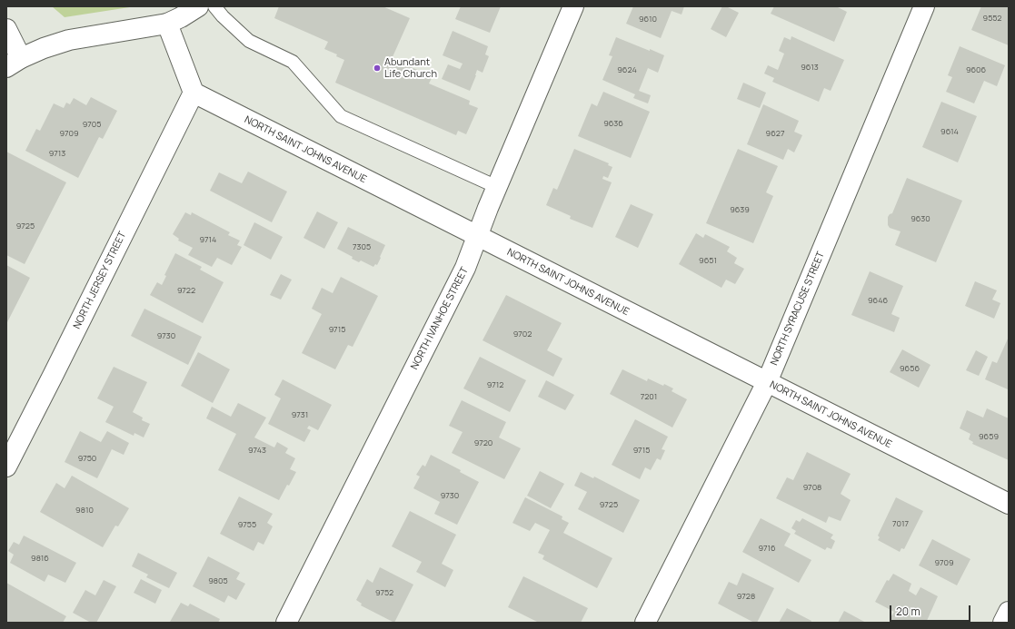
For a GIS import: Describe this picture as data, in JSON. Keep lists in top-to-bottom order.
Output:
{
  "streets": {
    "street": [
      "NORTH SAINT JOHNS AVENUE",
      "NORTH JERSEY STREET",
      "NORTH SYRACUSE STREET",
      "NORTH IVANHOE STREET"
    ]
  },
  "crossings": [
    ["NORTH SAINT JOHNS AVENUE", "NORTH JERSEY STREET"],
    ["NORTH SAINT JOHNS AVENUE", "NORTH SYRACUSE STREET"],
    ["NORTH SAINT JOHNS AVENUE", "NORTH IVANHOE STREET"]
  ],
  "places": ["Abundant Life Church"],
  "house_numbers": [
    "9552",
    "9610",
    "9613",
    "9624",
    "9606",
    "9636",
    "9705",
    "9614",
    "9709",
    "9627",
    "9713",
    "9639",
    "9630",
    "9725",
    "9714",
    "7305",
    "9651",
    "9722",
    "9646",
    "9715",
    "9702",
    "9730",
    "9656",
    "9712",
    "7201",
    "9731",
    "9659",
    "9720",
    "9743",
    "9715",
    "9750",
    "9708",
    "9730",
    "9725",
    "9810",
    "7017",
    "9755",
    "9716",
    "9816",
    "9709",
    "9805",
    "9752",
    "9728"
  ],
  "scale_bar": "20 m"
}
